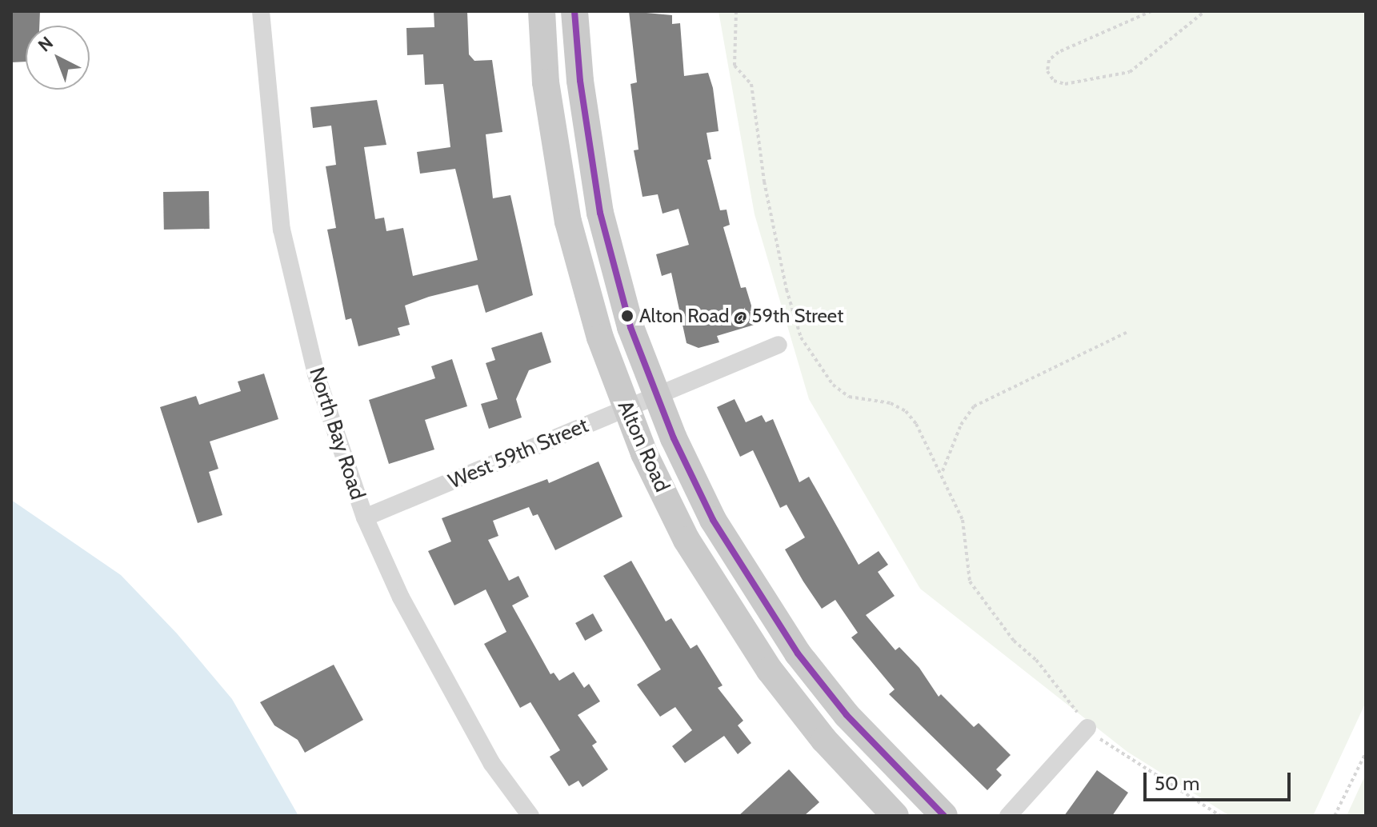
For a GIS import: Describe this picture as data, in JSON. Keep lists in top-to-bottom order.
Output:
{
  "streets": {
    "main road": ["Alton Road"],
    "street": ["North Bay Road", "West 59th Street"]
  },
  "crossings": [
    ["North Bay Road", "West 59th Street"],
    ["Alton Road", "West 59th Street"]
  ],
  "places": ["Alton Road @ 59th Street"],
  "scale_bar": "50 m",
  "north": "top left"
}
